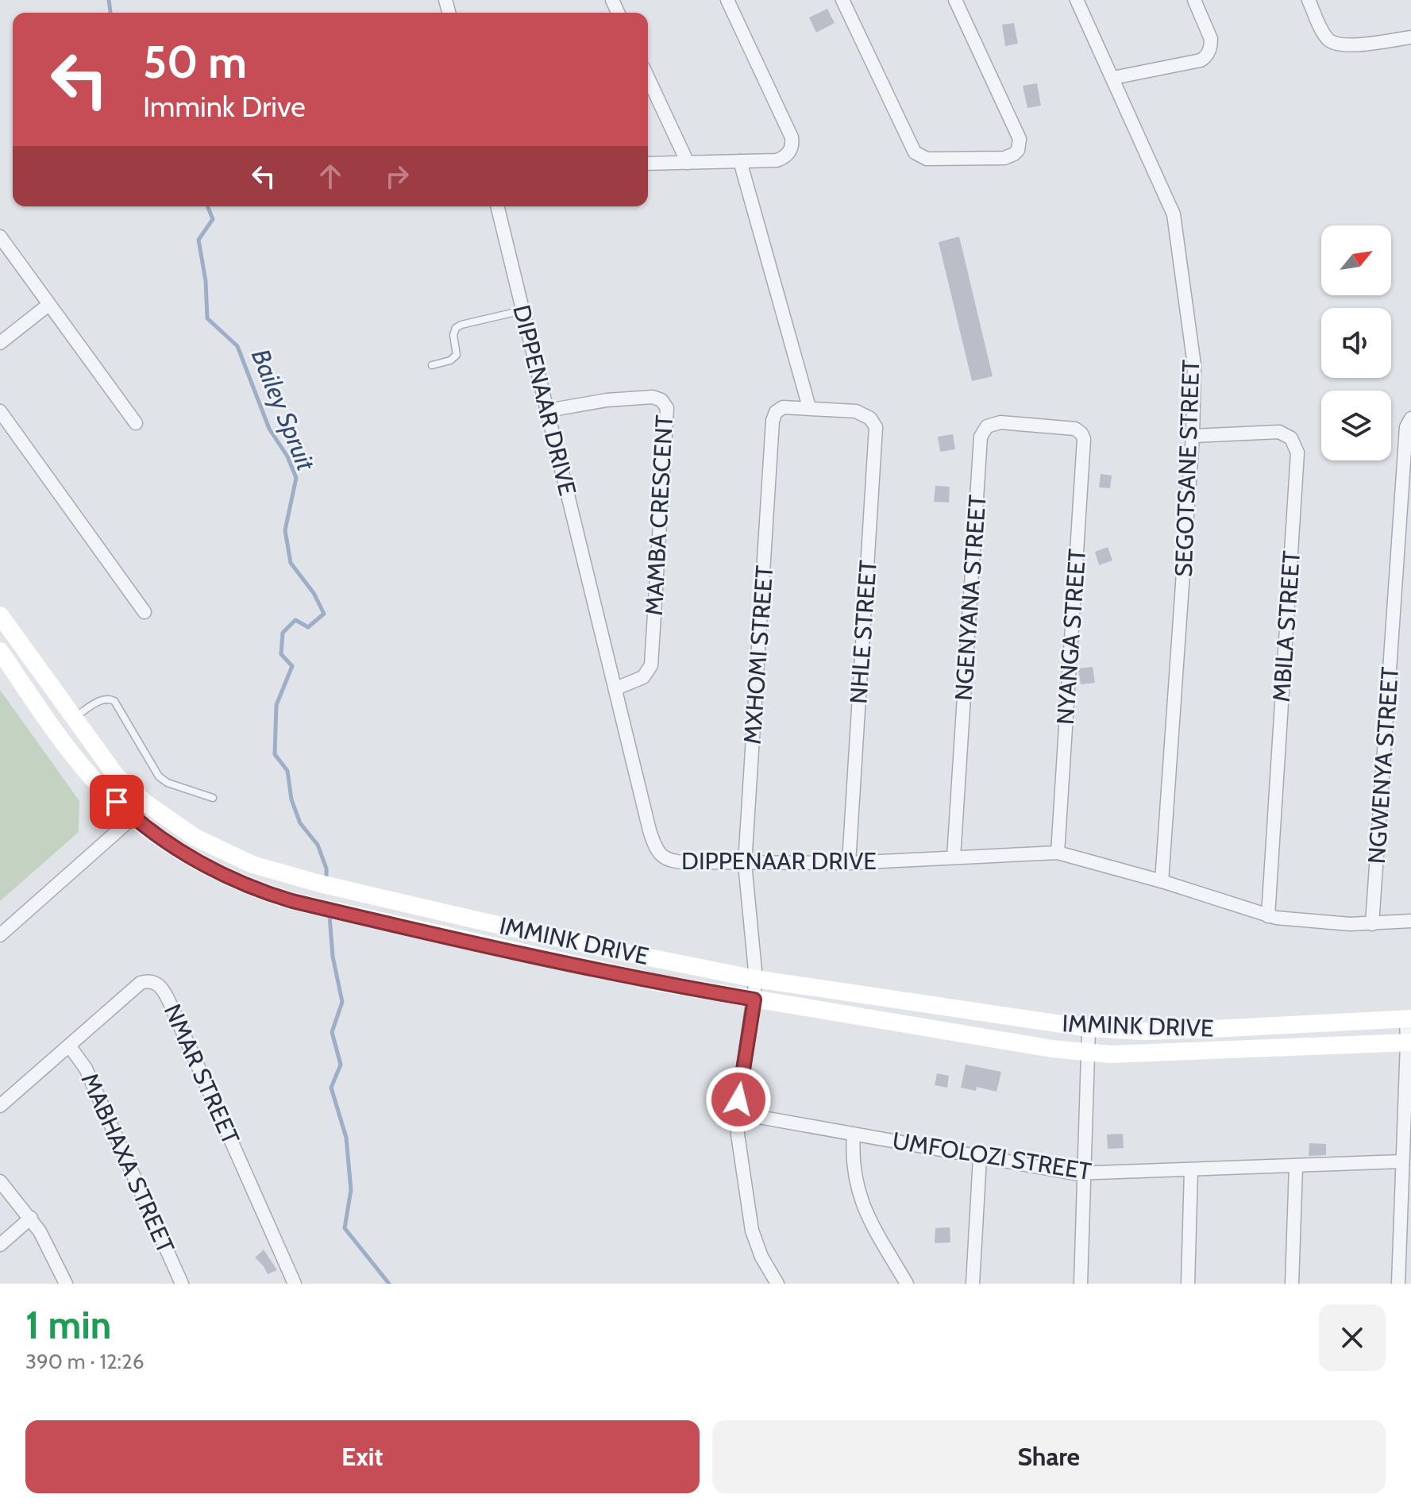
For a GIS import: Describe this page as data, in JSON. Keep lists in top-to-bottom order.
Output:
{
  "streets": {
    "main road": ["IMMINK DRIVE"],
    "street": [
      "DIPPENAAR DRIVE",
      "SEGOTSANE STREET",
      "MAMBA CRESCENT",
      "NGENYANA STREET",
      "MBILA STREET",
      "NHLE STREET",
      "NYANGA STREET",
      "MXHOMI STREET",
      "NGWENYA STREET",
      "NMAR STREET",
      "UMFOLOZI STREET",
      "MABHAXA STREET"
    ]
  },
  "crossings": [
    ["DIPPENAAR DRIVE", "SEGOTSANE STREET"],
    ["DIPPENAAR DRIVE", "MAMBA CRESCENT"],
    ["DIPPENAAR DRIVE", "NGENYANA STREET"],
    ["DIPPENAAR DRIVE", "MBILA STREET"],
    ["DIPPENAAR DRIVE", "NHLE STREET"],
    ["DIPPENAAR DRIVE", "NYANGA STREET"],
    ["DIPPENAAR DRIVE", "MXHOMI STREET"],
    ["DIPPENAAR DRIVE", "NGWENYA STREET"],
    ["SEGOTSANE STREET", "MBILA STREET"],
    ["NGENYANA STREET", "NYANGA STREET"],
    ["NHLE STREET", "MXHOMI STREET"],
    ["MXHOMI STREET", "IMMINK DRIVE"],
    ["MXHOMI STREET", "UMFOLOZI STREET"],
    ["NMAR STREET", "MABHAXA STREET"]
  ],
  "water": ["Bailey Spruit"],
  "north": "top right",
  "page": {
    "turn": ["50 m", "Immink Drive"],
    "heading": ["1 min", "390 m · 12:26"],
    "buttons": ["Exit", "Share"]
  }
}
